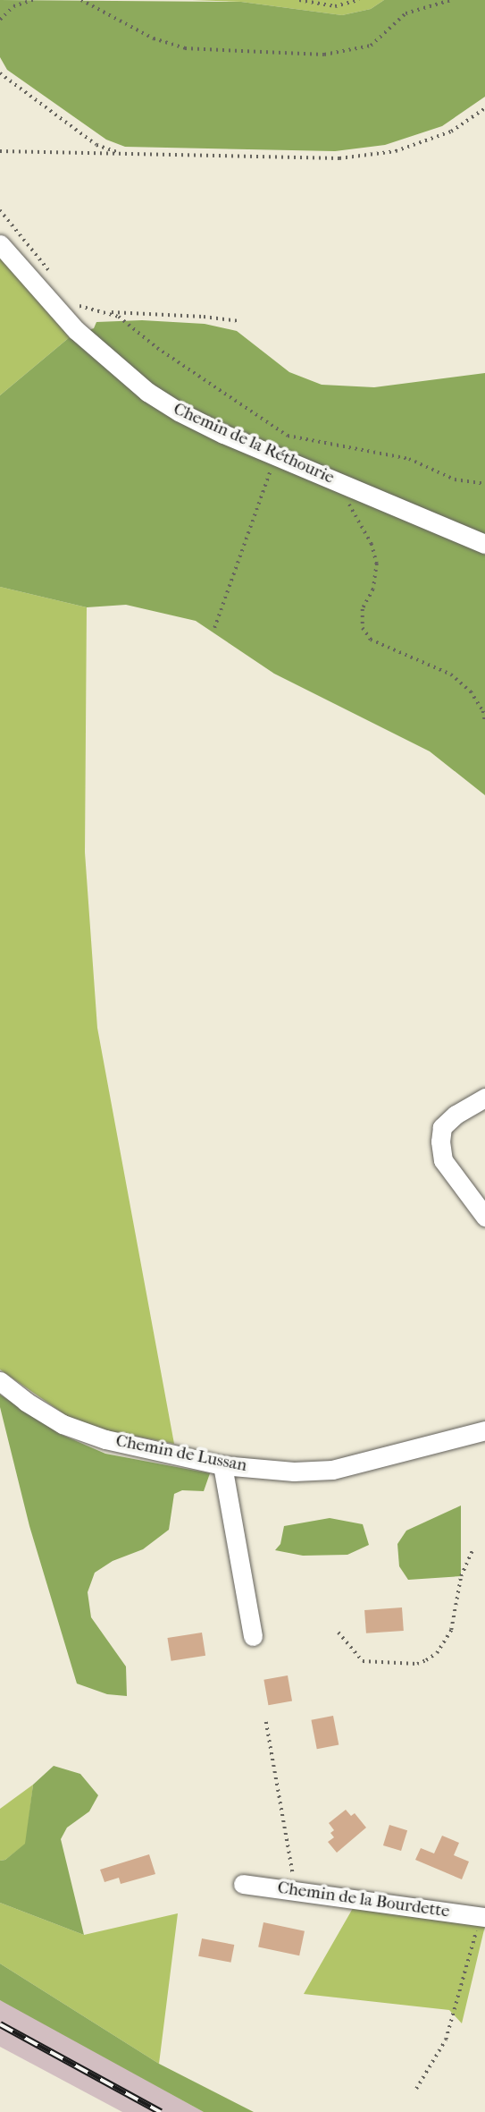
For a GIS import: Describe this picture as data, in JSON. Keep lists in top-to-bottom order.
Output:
{
  "streets": {
    "street": ["Chemin de la Réthourie", "Chemin de Lussan", "Chemin de la Bourdette"]
  }
}
